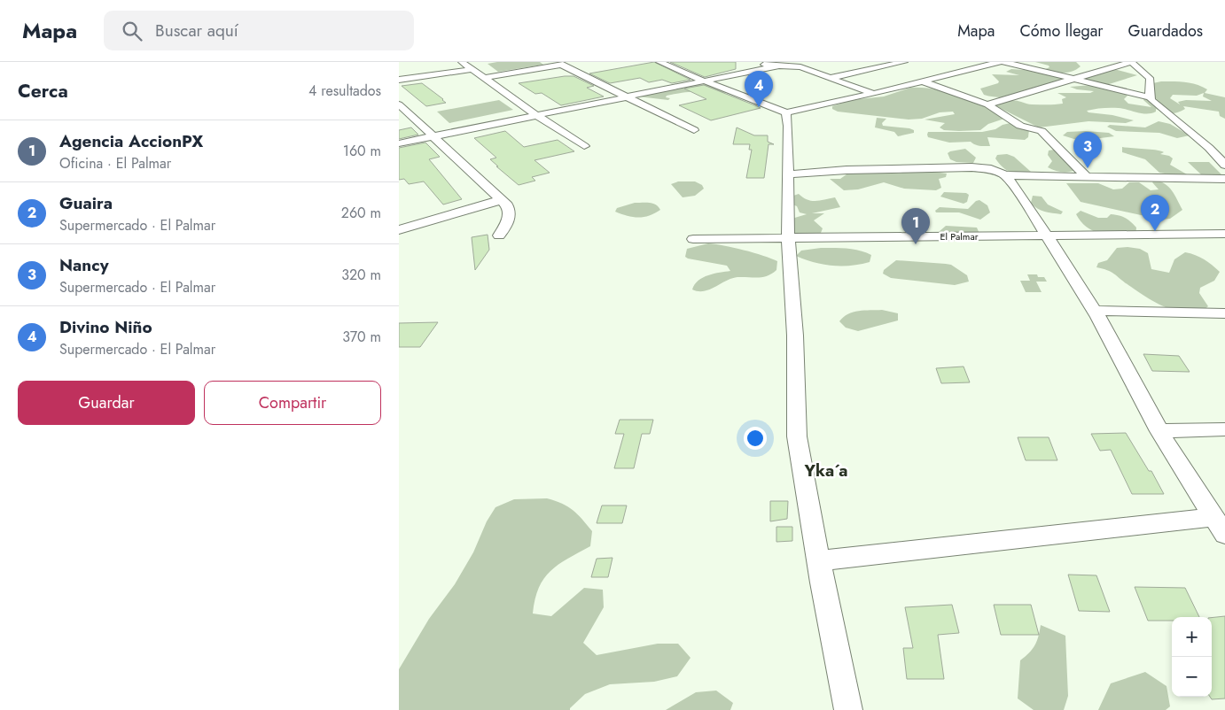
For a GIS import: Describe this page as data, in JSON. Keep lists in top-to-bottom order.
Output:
{
  "streets": {
    "street": ["El Palmar"]
  },
  "districts": ["Yka´a"],
  "page": {
    "header": "Mapa",
    "search": "Buscar aquí",
    "nav": ["Mapa", "Cómo llegar", "Guardados"],
    "heading": ["Cerca", "4 resultados"],
    "pins": [
      "4",
      "3",
      "2",
      "1"
    ],
    "list": [
      {
        "mark": "1",
        "name": "Agencia AccionPX",
        "note": "Oficina · El Palmar",
        "value": "160 m"
      },
      {
        "mark": "2",
        "name": "Guaira",
        "note": "Supermercado · El Palmar",
        "value": "260 m"
      },
      {
        "mark": "3",
        "name": "Nancy",
        "note": "Supermercado · El Palmar",
        "value": "320 m"
      },
      {
        "mark": "4",
        "name": "Divino Niño",
        "note": "Supermercado · El Palmar",
        "value": "370 m"
      }
    ],
    "buttons": ["Guardar", "Compartir"],
    "map_buttons": ["+", "−"]
  }
}
